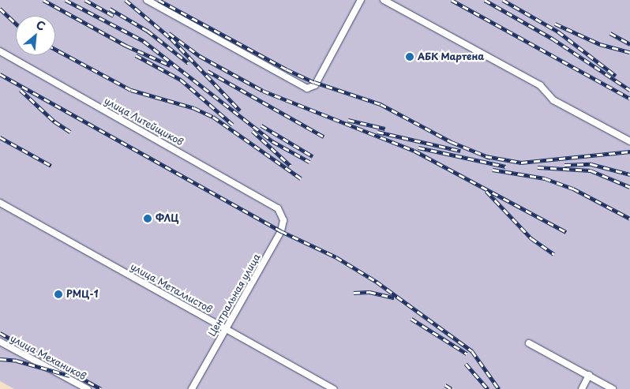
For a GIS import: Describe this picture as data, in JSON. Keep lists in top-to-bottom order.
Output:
{
  "streets": {
    "street": [
      "улица Литейщиков",
      "улица Металлистов",
      "Центральная улица",
      "улица Механиков"
    ]
  },
  "crossings": [
    ["улица Литейщиков", "Центральная улица"],
    ["улица Металлистов", "Центральная улица"]
  ],
  "places": ["АБК Мартена", "ФЛЦ", "РМЦ-1"],
  "north": "top right"
}
